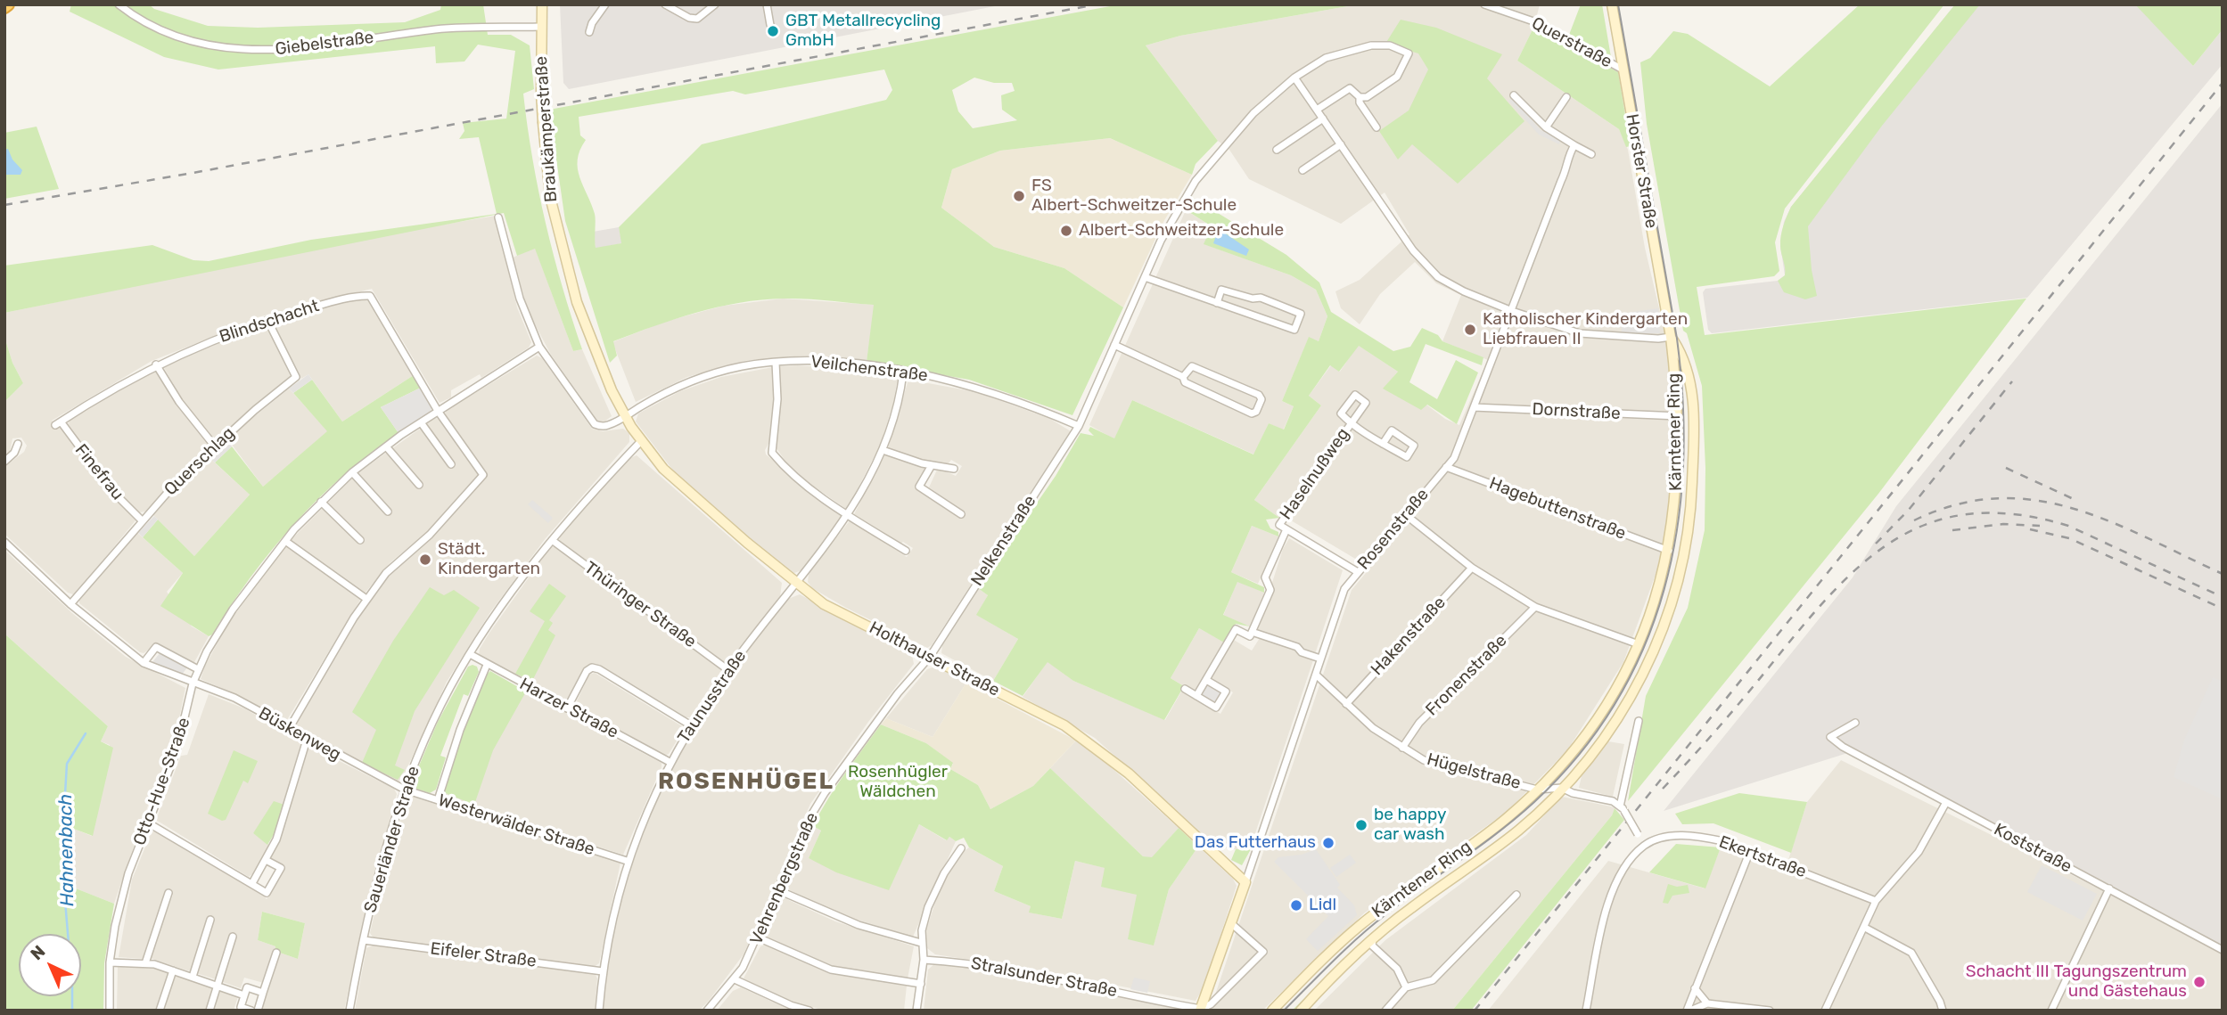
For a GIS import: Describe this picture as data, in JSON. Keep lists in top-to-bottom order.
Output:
{
  "streets": {
    "main road": [
      "Braukämperstraße",
      "Horster Straße",
      "Kärntener Ring",
      "Rosenstraße",
      "Holthauser Straße"
    ],
    "street": [
      "Querstraße",
      "Giebelstraße",
      "Blindschacht",
      "Veilchenstraße",
      "Dornstraße",
      "Querschlag",
      "Finefrau",
      "Haselnußweg",
      "Hagebuttenstraße",
      "Nelkenstraße",
      "Thüringer Straße",
      "Hakenstraße",
      "Fronenstraße",
      "Taunusstraße",
      "Harzer Straße",
      "Büskenweg",
      "Hügelstraße",
      "Otto-Hue-Straße",
      "Westerwälder Straße",
      "Sauerländer Straße",
      "Koststraße",
      "Ekertstraße",
      "Vehrenbergstraße",
      "Eifeler Straße",
      "Stralsunder Straße"
    ]
  },
  "crossings": [
    ["Querstraße", "Horster Straße"],
    ["Giebelstraße", "Braukämperstraße"],
    ["Braukämperstraße", "Veilchenstraße"],
    ["Braukämperstraße", "Holthauser Straße"],
    ["Horster Straße", "Kärntener Ring"],
    ["Blindschacht", "Querschlag"],
    ["Blindschacht", "Finefrau"],
    ["Blindschacht", "Otto-Hue-Straße"],
    ["Veilchenstraße", "Nelkenstraße"],
    ["Veilchenstraße", "Taunusstraße"],
    ["Veilchenstraße", "Otto-Hue-Straße"],
    ["Dornstraße", "Kärntener Ring"],
    ["Dornstraße", "Rosenstraße"],
    ["Kärntener Ring", "Hagebuttenstraße"],
    ["Kärntener Ring", "Hügelstraße"],
    ["Querschlag", "Finefrau"],
    ["Querschlag", "Büskenweg"],
    ["Hagebuttenstraße", "Rosenstraße"],
    ["Rosenstraße", "Holthauser Straße"],
    ["Rosenstraße", "Hügelstraße"],
    ["Rosenstraße", "Stralsunder Straße"],
    ["Nelkenstraße", "Holthauser Straße"],
    ["Nelkenstraße", "Vehrenbergstraße"],
    ["Thüringer Straße", "Taunusstraße"],
    ["Thüringer Straße", "Sauerländer Straße"],
    ["Hakenstraße", "Hügelstraße"],
    ["Holthauser Straße", "Taunusstraße"],
    ["Holthauser Straße", "Sauerländer Straße"],
    ["Holthauser Straße", "Vehrenbergstraße"],
    ["Fronenstraße", "Hügelstraße"],
    ["Taunusstraße", "Harzer Straße"],
    ["Taunusstraße", "Westerwälder Straße"],
    ["Taunusstraße", "Eifeler Straße"],
    ["Harzer Straße", "Sauerländer Straße"],
    ["Büskenweg", "Otto-Hue-Straße"],
    ["Büskenweg", "Westerwälder Straße"],
    ["Büskenweg", "Sauerländer Straße"],
    ["Westerwälder Straße", "Sauerländer Straße"],
    ["Sauerländer Straße", "Eifeler Straße"]
  ],
  "districts": ["ROSENHÜGEL"],
  "water": ["Hahnenbach"],
  "parks": ["Rosenhügler Wäldchen"],
  "places": [
    "GBT Metallrecycling GmbH",
    "FS Albert-Schweitzer-Schule",
    "Albert-Schweitzer-Schule",
    "Katholischer Kindergarten Liebfrauen II",
    "Städt. Kindergarten",
    "be happy car wash",
    "Das Futterhaus",
    "Lidl",
    "Schacht III Tagungszentrum und Gästehaus"
  ],
  "north": "top left"
}
